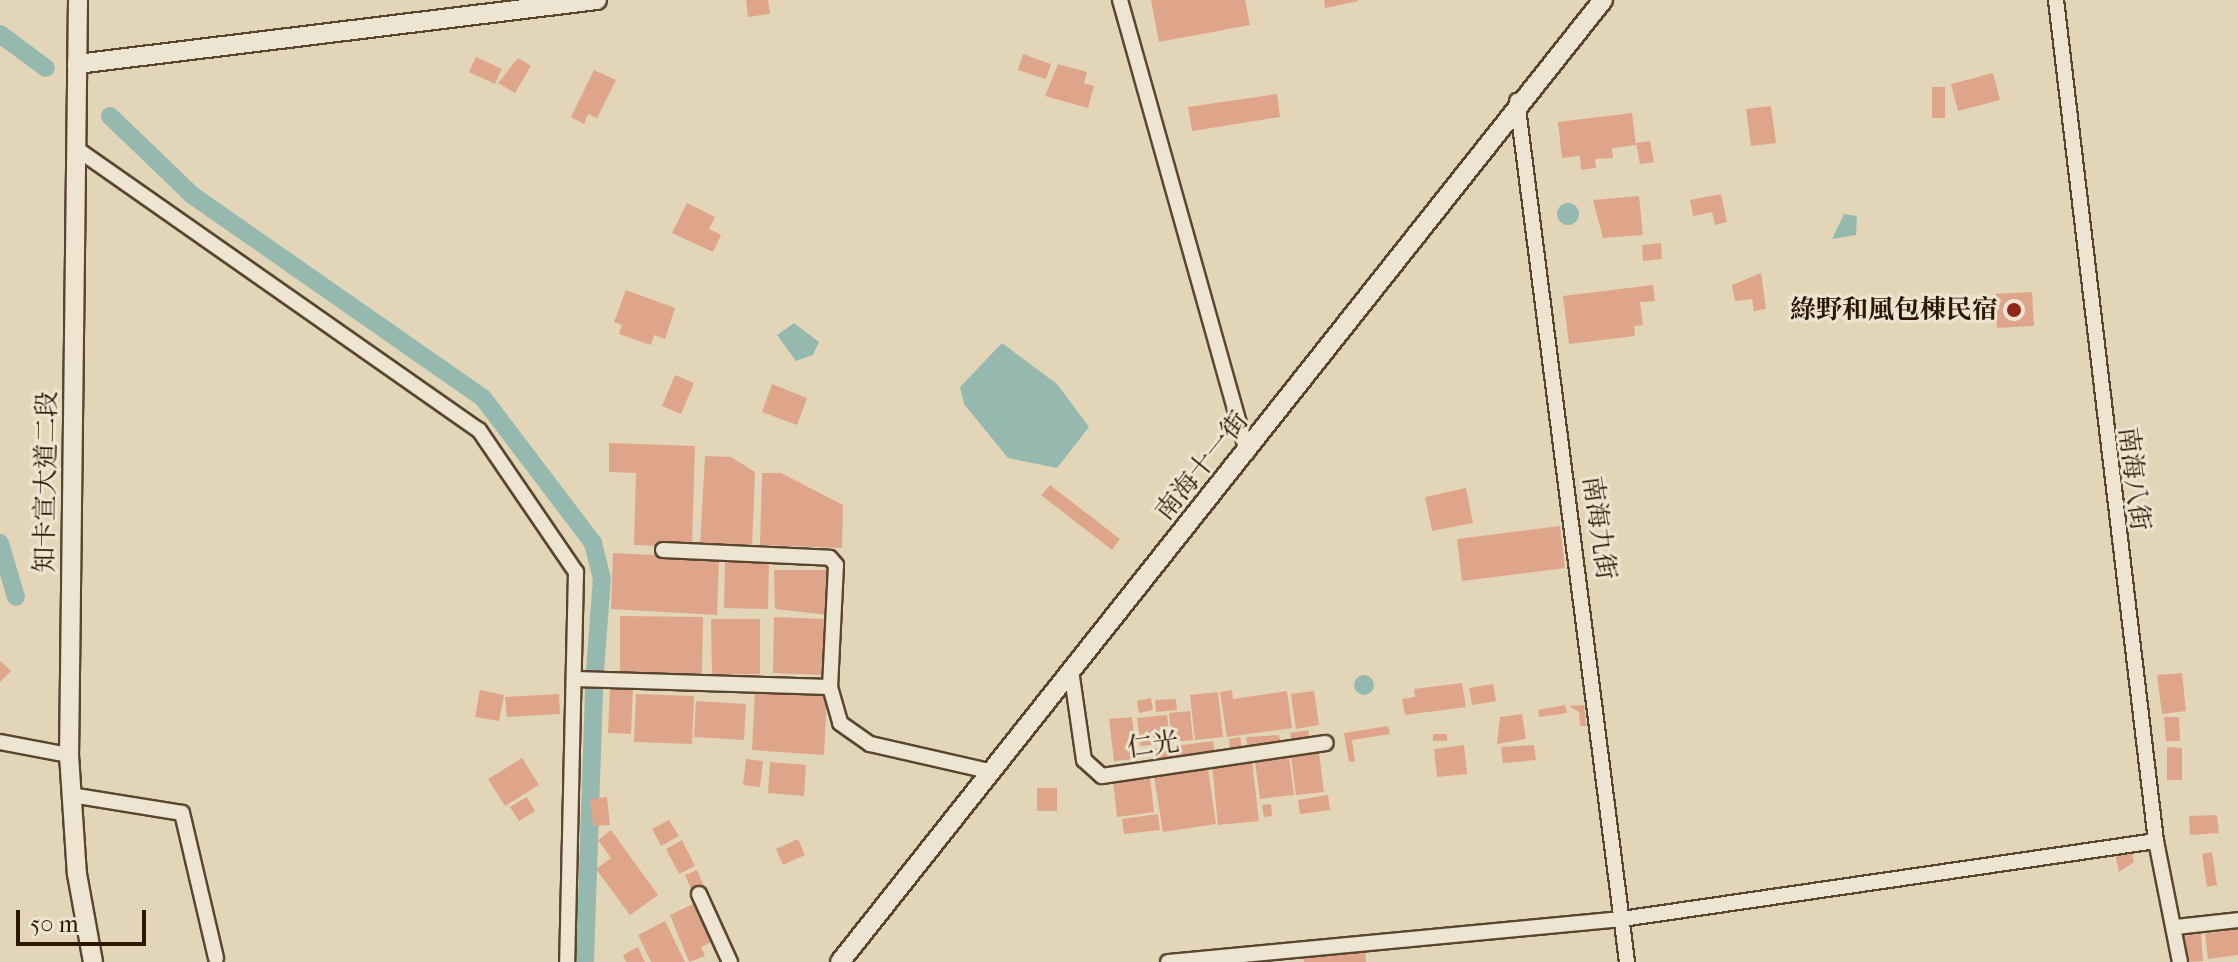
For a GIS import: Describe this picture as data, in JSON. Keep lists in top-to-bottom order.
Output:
{
  "streets": {
    "street": [
      "南海十一街",
      "南海八街",
      "知卡宣大道二段",
      "南海九街",
      "仁光"
    ]
  },
  "crossings": [
    ["南海十一街", "南海九街"],
    ["南海十一街", "仁光"]
  ],
  "places": ["綠野和風包棟民宿"],
  "scale_bar": "50 m"
}
